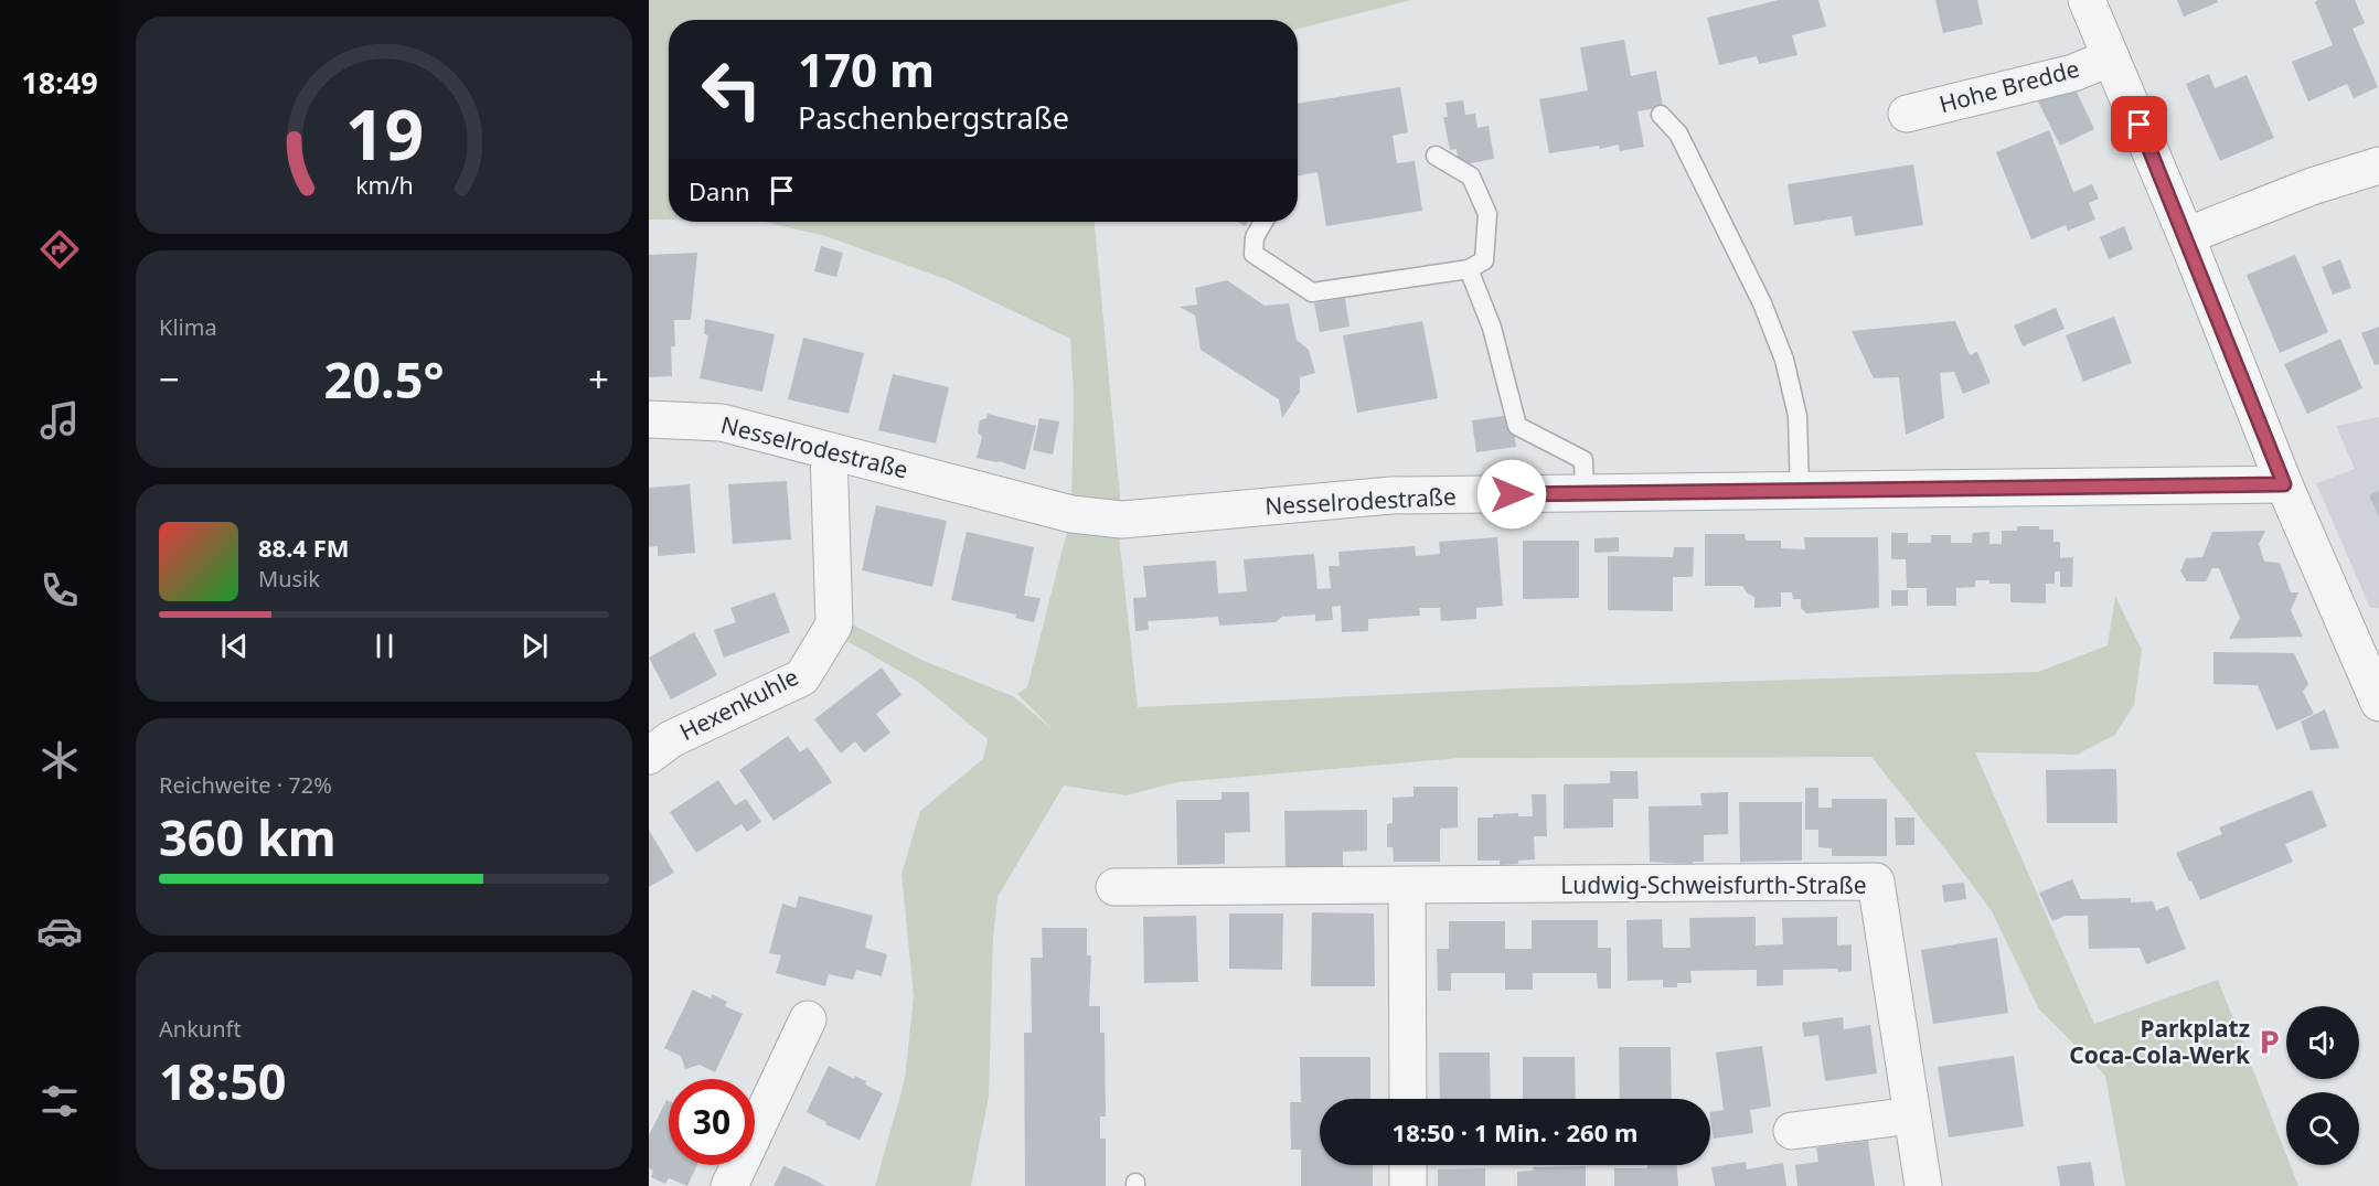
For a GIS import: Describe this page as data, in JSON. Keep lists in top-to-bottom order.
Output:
{
  "streets": {
    "street": [
      "Hohe Bredde",
      "Nesselrodestraße",
      "Hexenkuhle",
      "Ludwig-Schweisfurth-Straße"
    ]
  },
  "crossings": [
    ["Nesselrodestraße", "Hexenkuhle"]
  ],
  "places": {
    "parking": ["Parkplatz Coca-Cola-Werk"]
  },
  "page": {
    "tabs": "18:49",
    "turn": ["170 m", "Paschenbergstraße"],
    "then": "Dann",
    "tile": [
      "Klima",
      ["Reichweite · 72%", "360 km"],
      ["Ankunft", "18:50"]
    ],
    "heat": ["−", "20.5°", "+"],
    "song": ["88.4 FM", "Musik"],
    "limit": "30",
    "trip": "18:50 · 1 Min. · 260 m",
    "gauge": ["19", "km/h"]
  }
}
